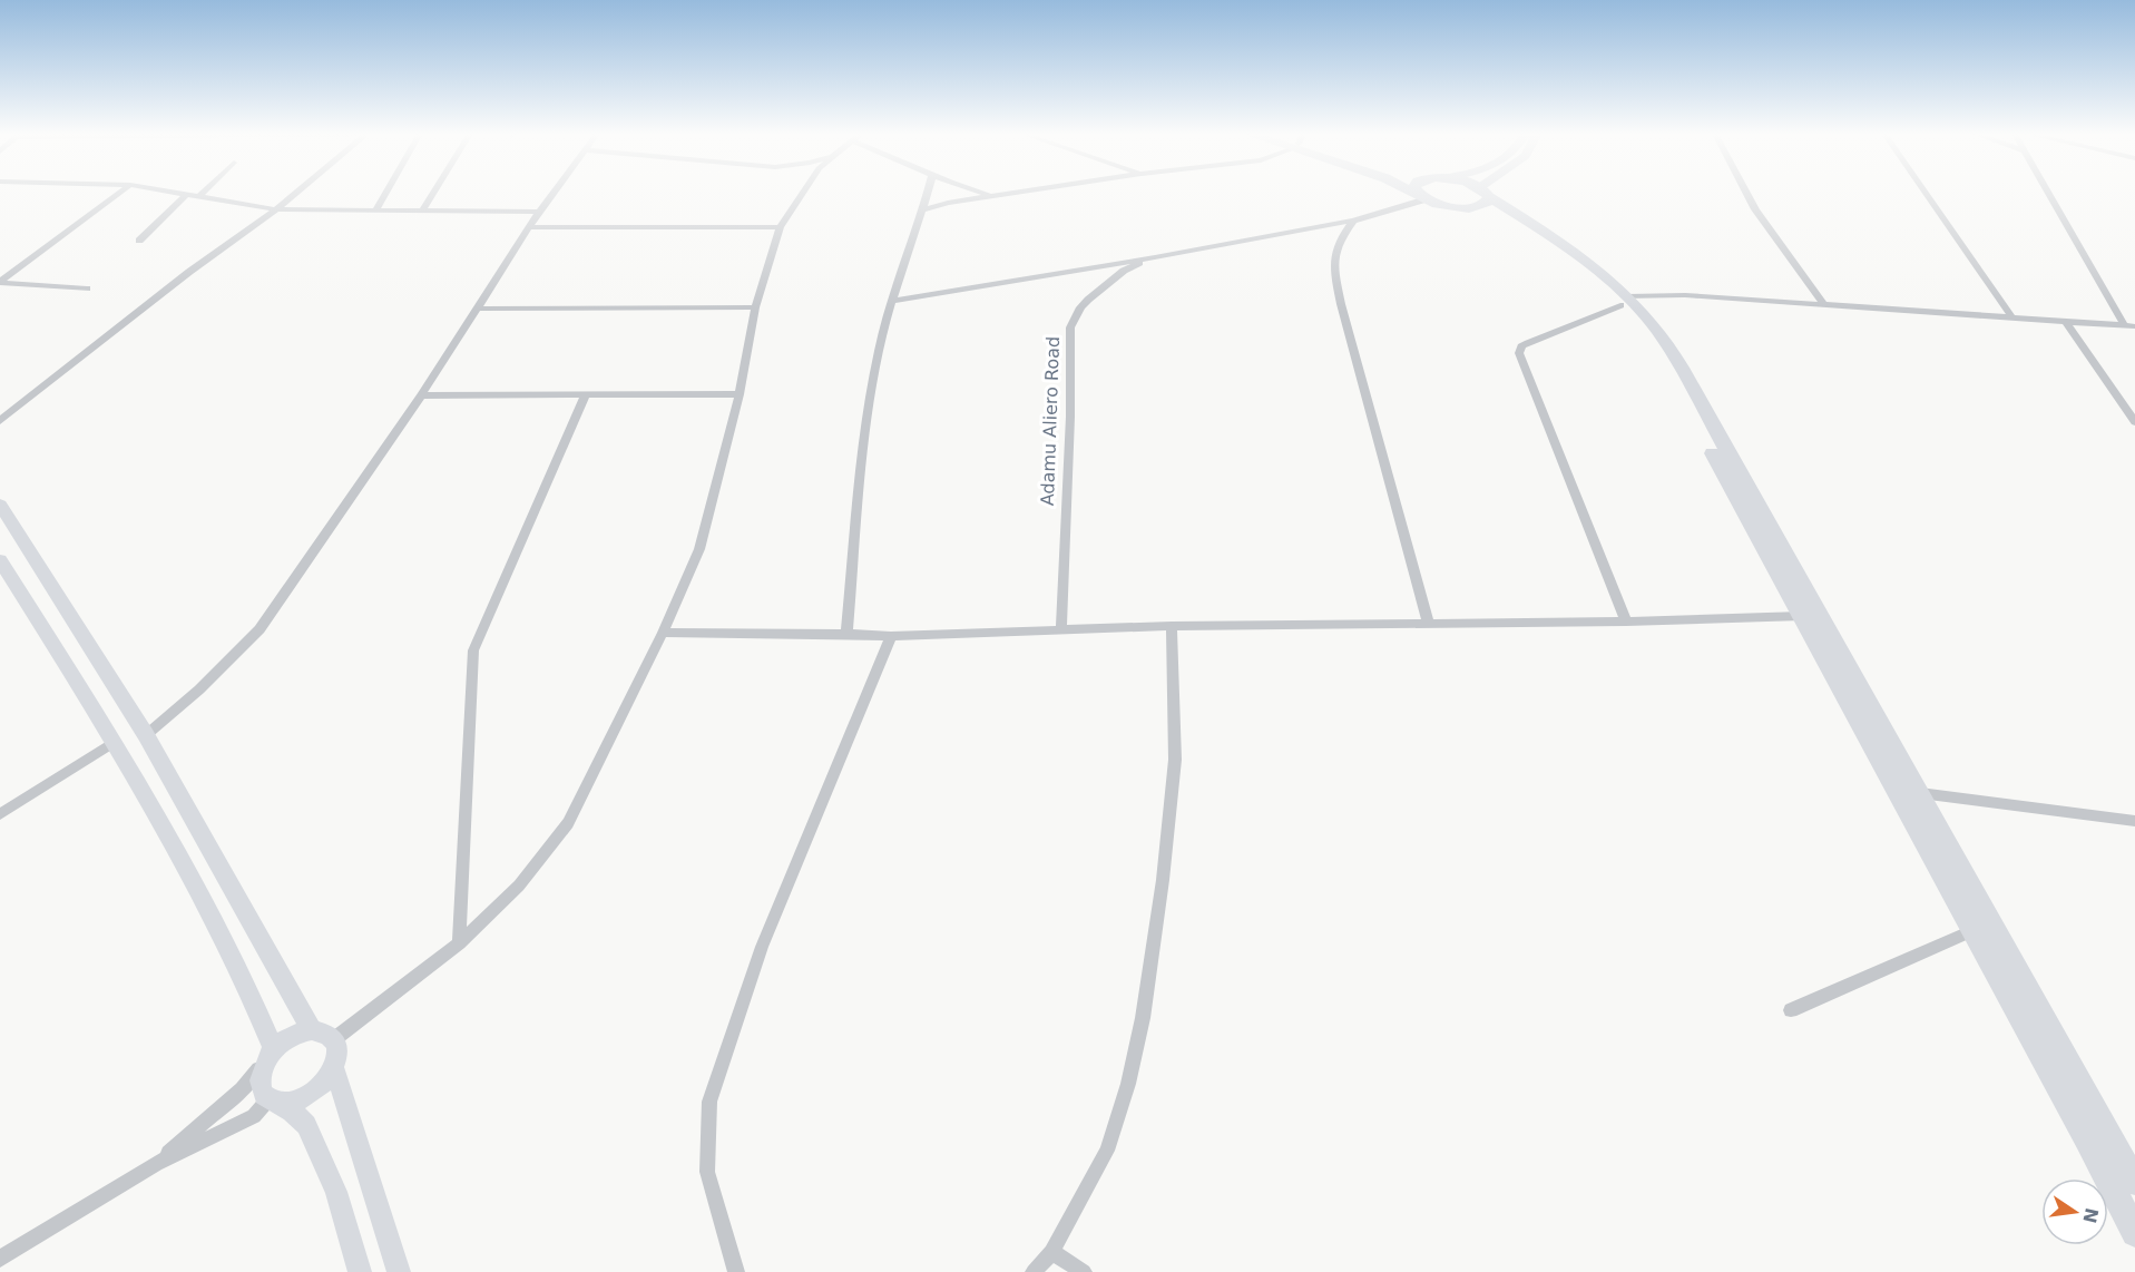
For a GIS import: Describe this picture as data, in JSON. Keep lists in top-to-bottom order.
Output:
{
  "streets": {
    "street": ["Adamu Aliero Road"]
  },
  "north": "right"
}
